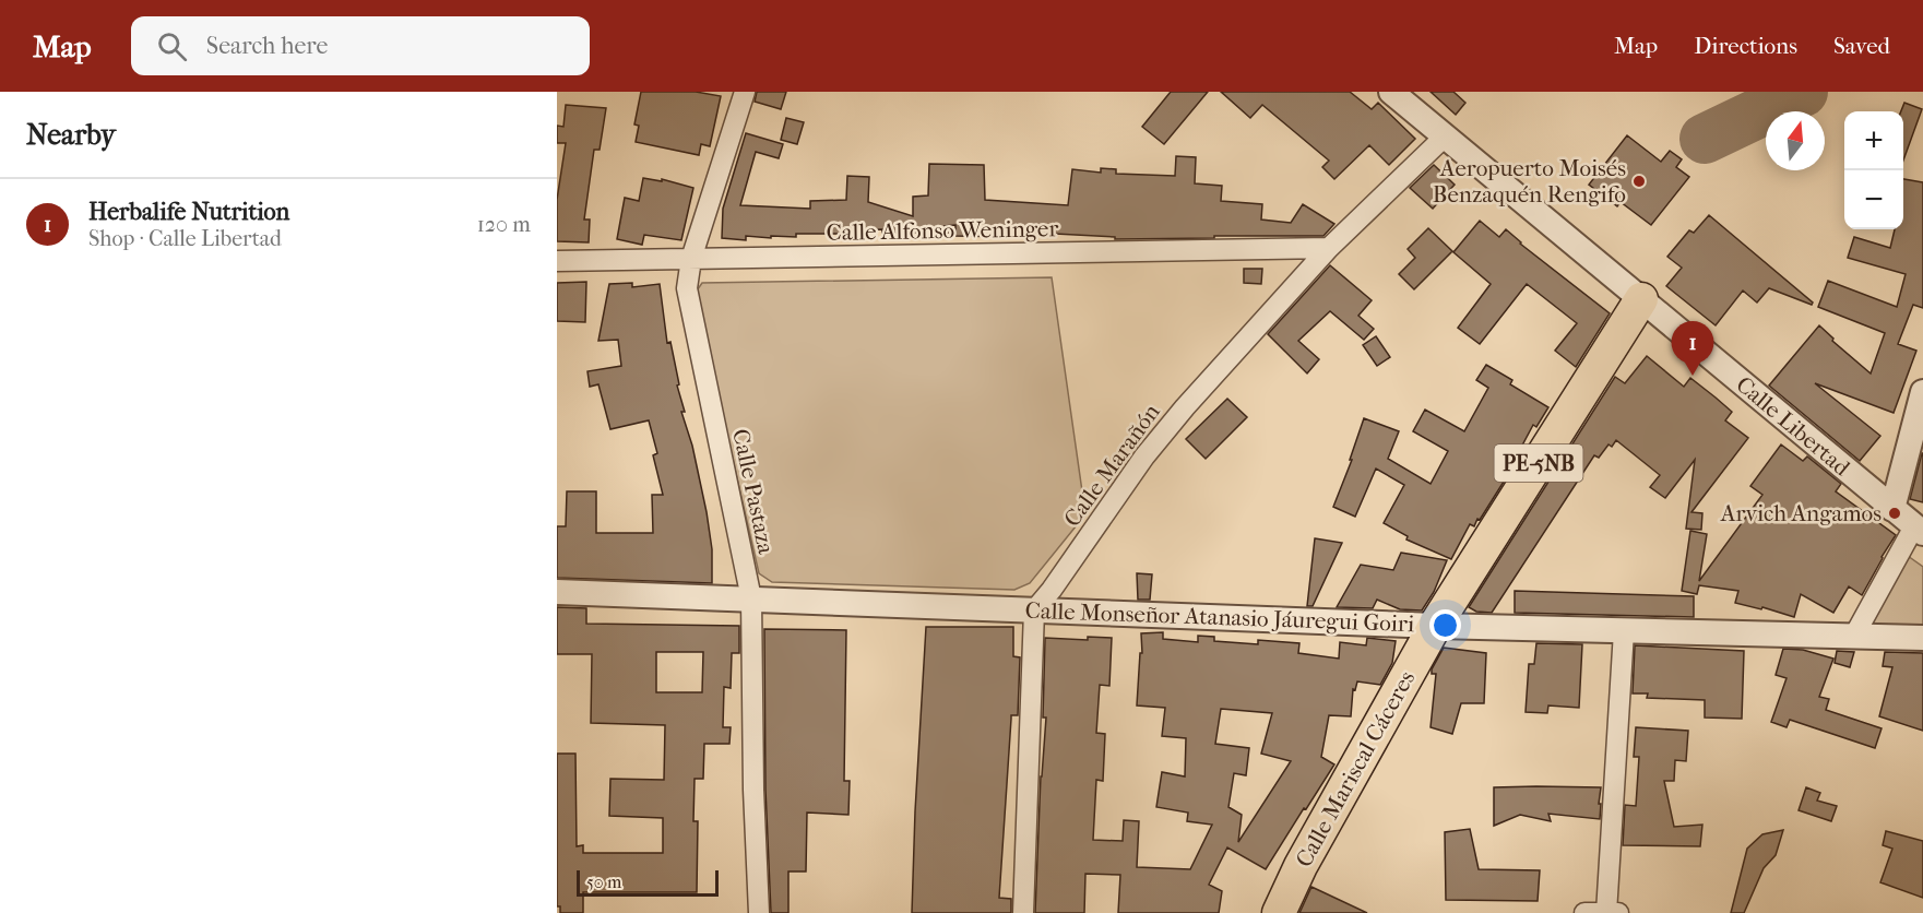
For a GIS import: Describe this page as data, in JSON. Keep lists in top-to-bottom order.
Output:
{
  "streets": {
    "highway": ["PE-5NB", "Calle Mariscal Cáceres"],
    "street": [
      "Calle Alfonso Weninger",
      "Calle Libertad",
      "Calle Marañón",
      "Calle Pastaza",
      "Calle Monseñor Atanasio Jáuregui Goiri"
    ]
  },
  "crossings": [
    ["Calle Alfonso Weninger", "Calle Marañón"],
    ["Calle Alfonso Weninger", "Calle Pastaza"],
    ["Calle Libertad", "PE-5NB"],
    ["Calle Libertad", "Calle Marañón"],
    ["PE-5NB", "Calle Monseñor Atanasio Jáuregui Goiri"],
    ["PE-5NB", "Calle Mariscal Cáceres"],
    ["Calle Marañón", "Calle Monseñor Atanasio Jáuregui Goiri"],
    ["Calle Pastaza", "Calle Monseñor Atanasio Jáuregui Goiri"],
    ["Calle Monseñor Atanasio Jáuregui Goiri", "Calle Mariscal Cáceres"]
  ],
  "places": ["Aeropuerto Moisés Benzaquén Rengifo", "Arvich Angamos"],
  "scale_bar": "50 m",
  "north": "top",
  "page": {
    "header": "Map",
    "search": "Search here",
    "nav": ["Map", "Directions", "Saved"],
    "heading": "Nearby",
    "map_buttons": ["+", "−"],
    "list": [
      {
        "mark": "1",
        "name": "Herbalife Nutrition",
        "note": "Shop · Calle Libertad",
        "value": "120 m"
      }
    ],
    "pins": "1",
    "scale": "50 m"
  }
}
